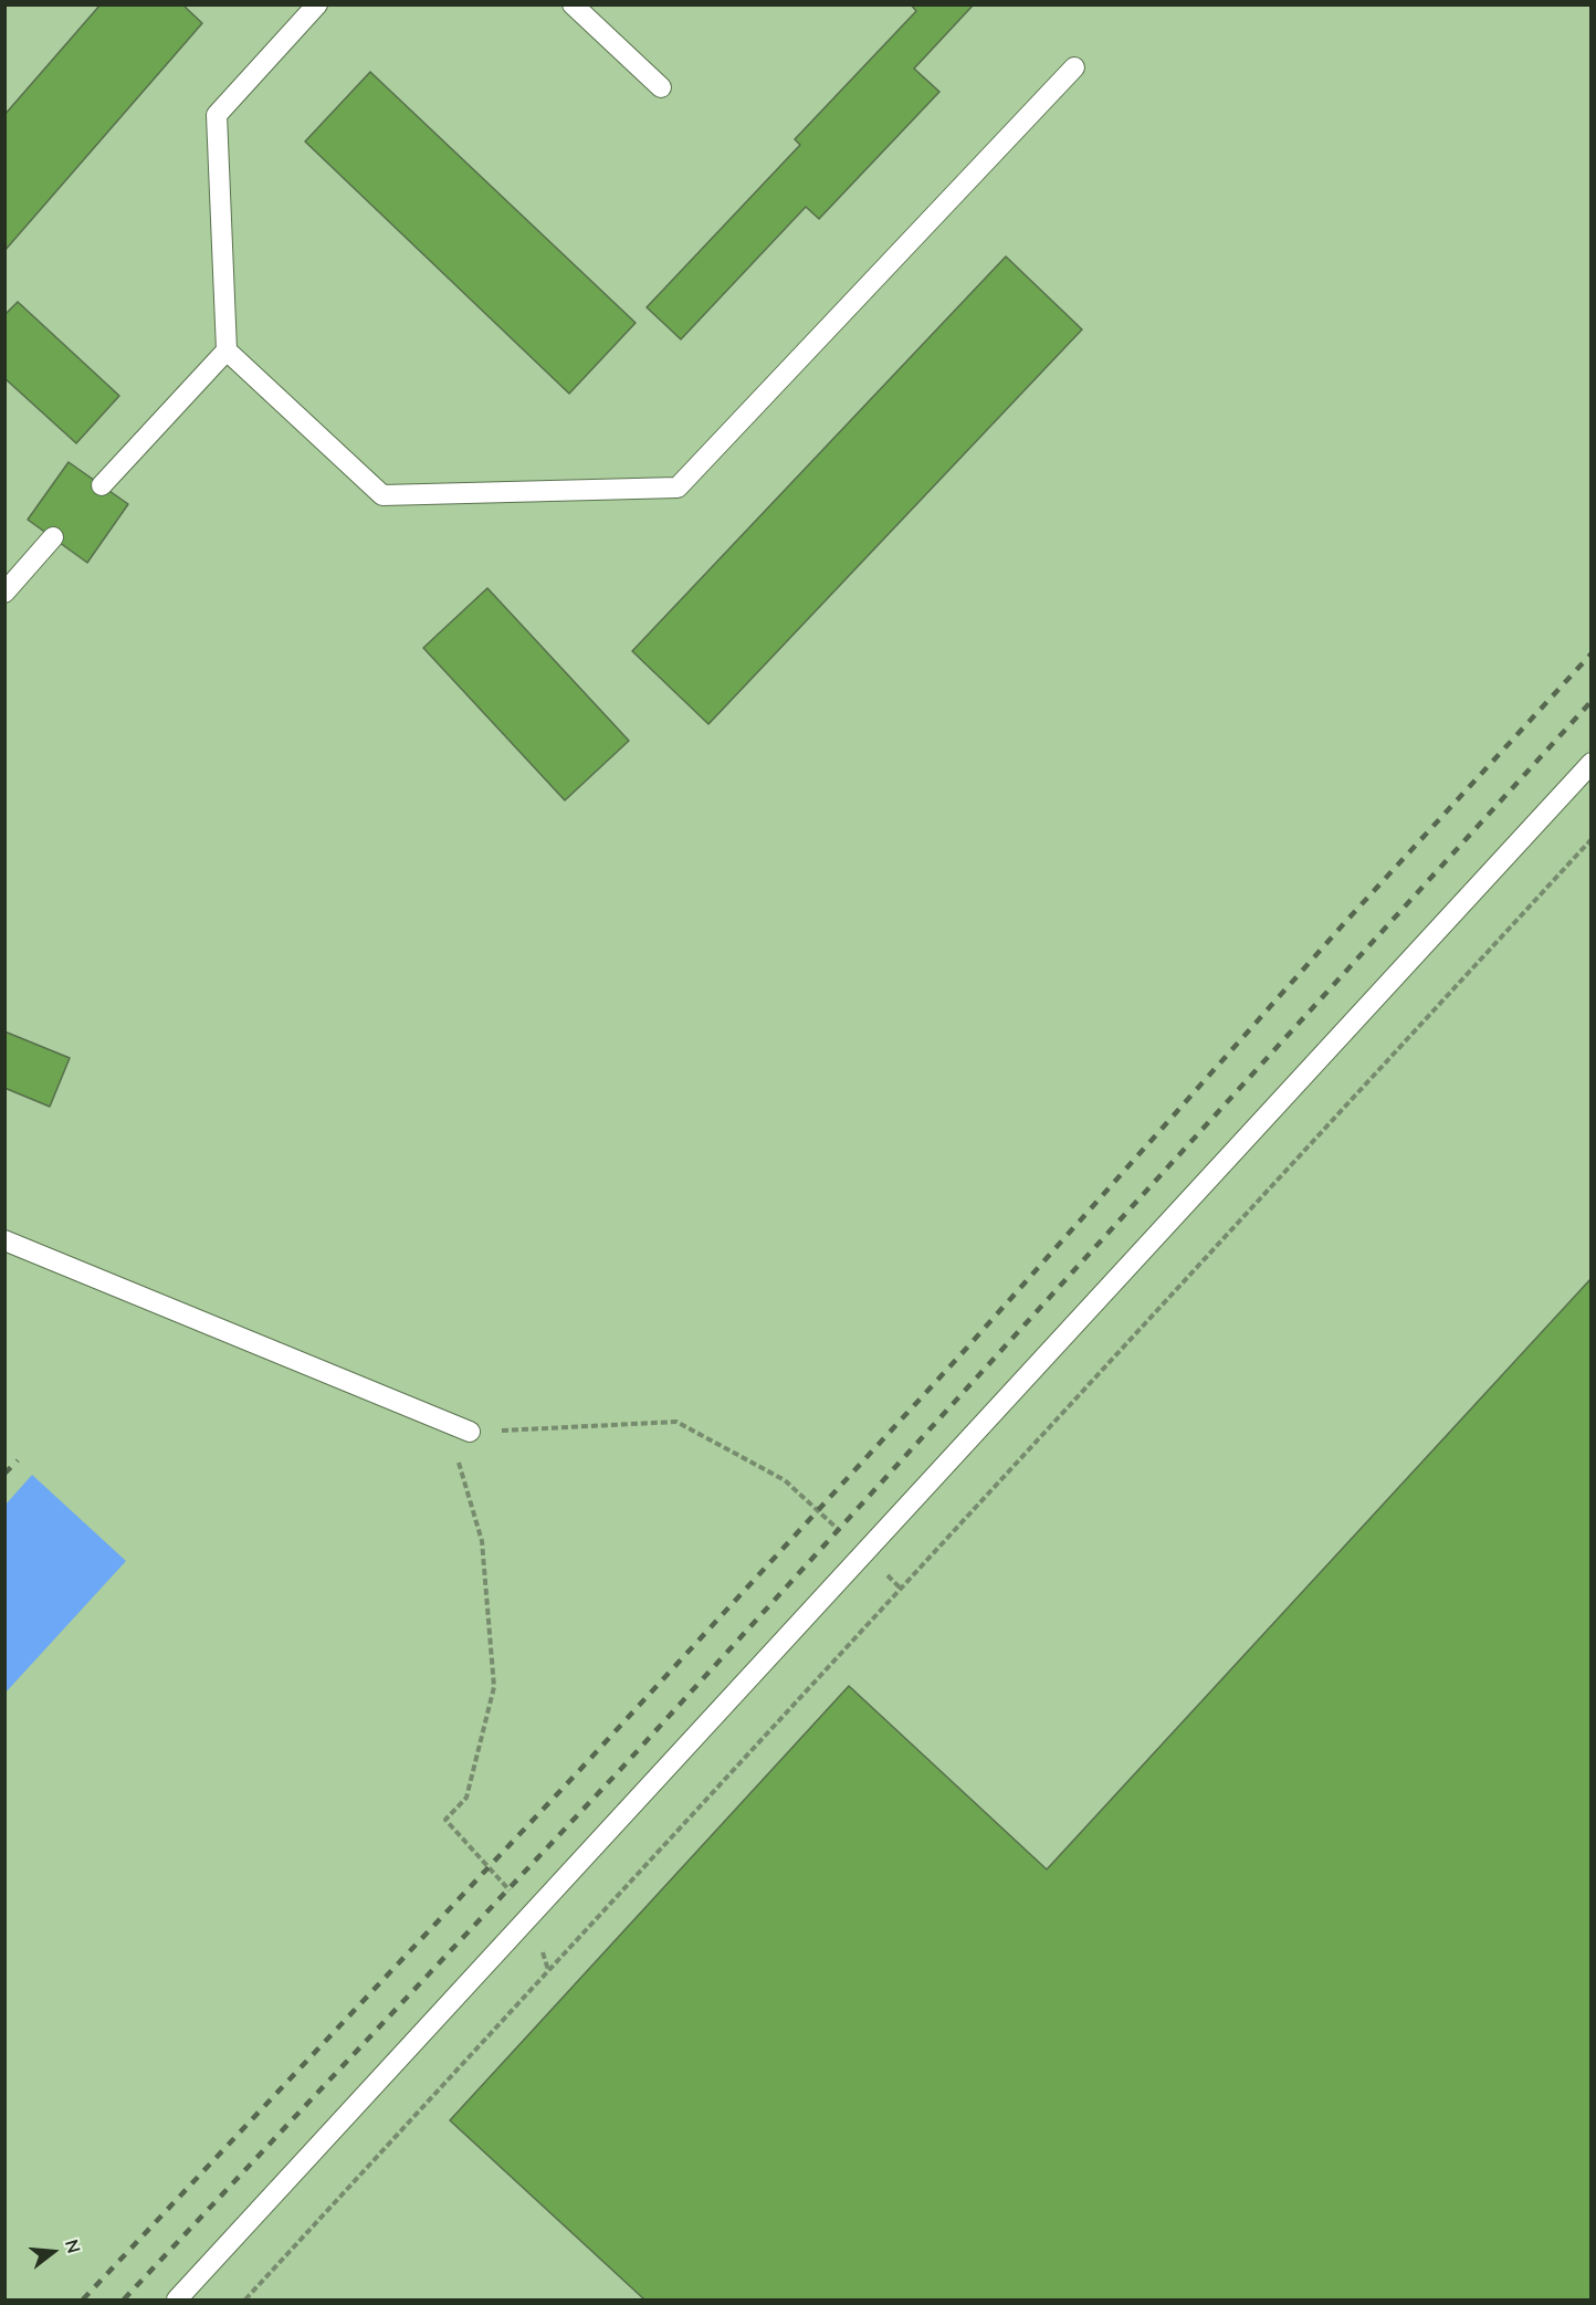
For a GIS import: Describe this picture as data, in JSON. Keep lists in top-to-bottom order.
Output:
{
  "north": "right"
}
